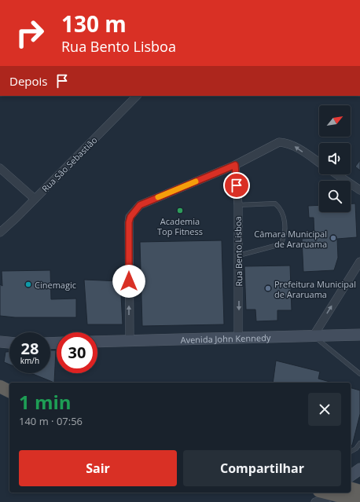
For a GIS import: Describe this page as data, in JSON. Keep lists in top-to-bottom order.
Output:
{
  "streets": {
    "main road": ["Avenida John Kennedy"],
    "street": ["Rua São Sebastião", "Rua Bento Lisboa"]
  },
  "crossings": [
    ["Rua Bento Lisboa", "Avenida John Kennedy"]
  ],
  "one_way": ["Rua Bento Lisboa"],
  "places": [
    "Academia Top Fitness",
    "Câmara Municipal de Araruama",
    "Cinemagic",
    "Prefeitura Municipal de Araruama"
  ],
  "north": "top right",
  "page": {
    "turn": ["130 m", "Rua Bento Lisboa"],
    "then": "Depois",
    "speed": "28 km/h",
    "limit": "30",
    "heading": ["1 min", "140 m · 07:56"],
    "buttons": ["Sair", "Compartilhar"]
  }
}
